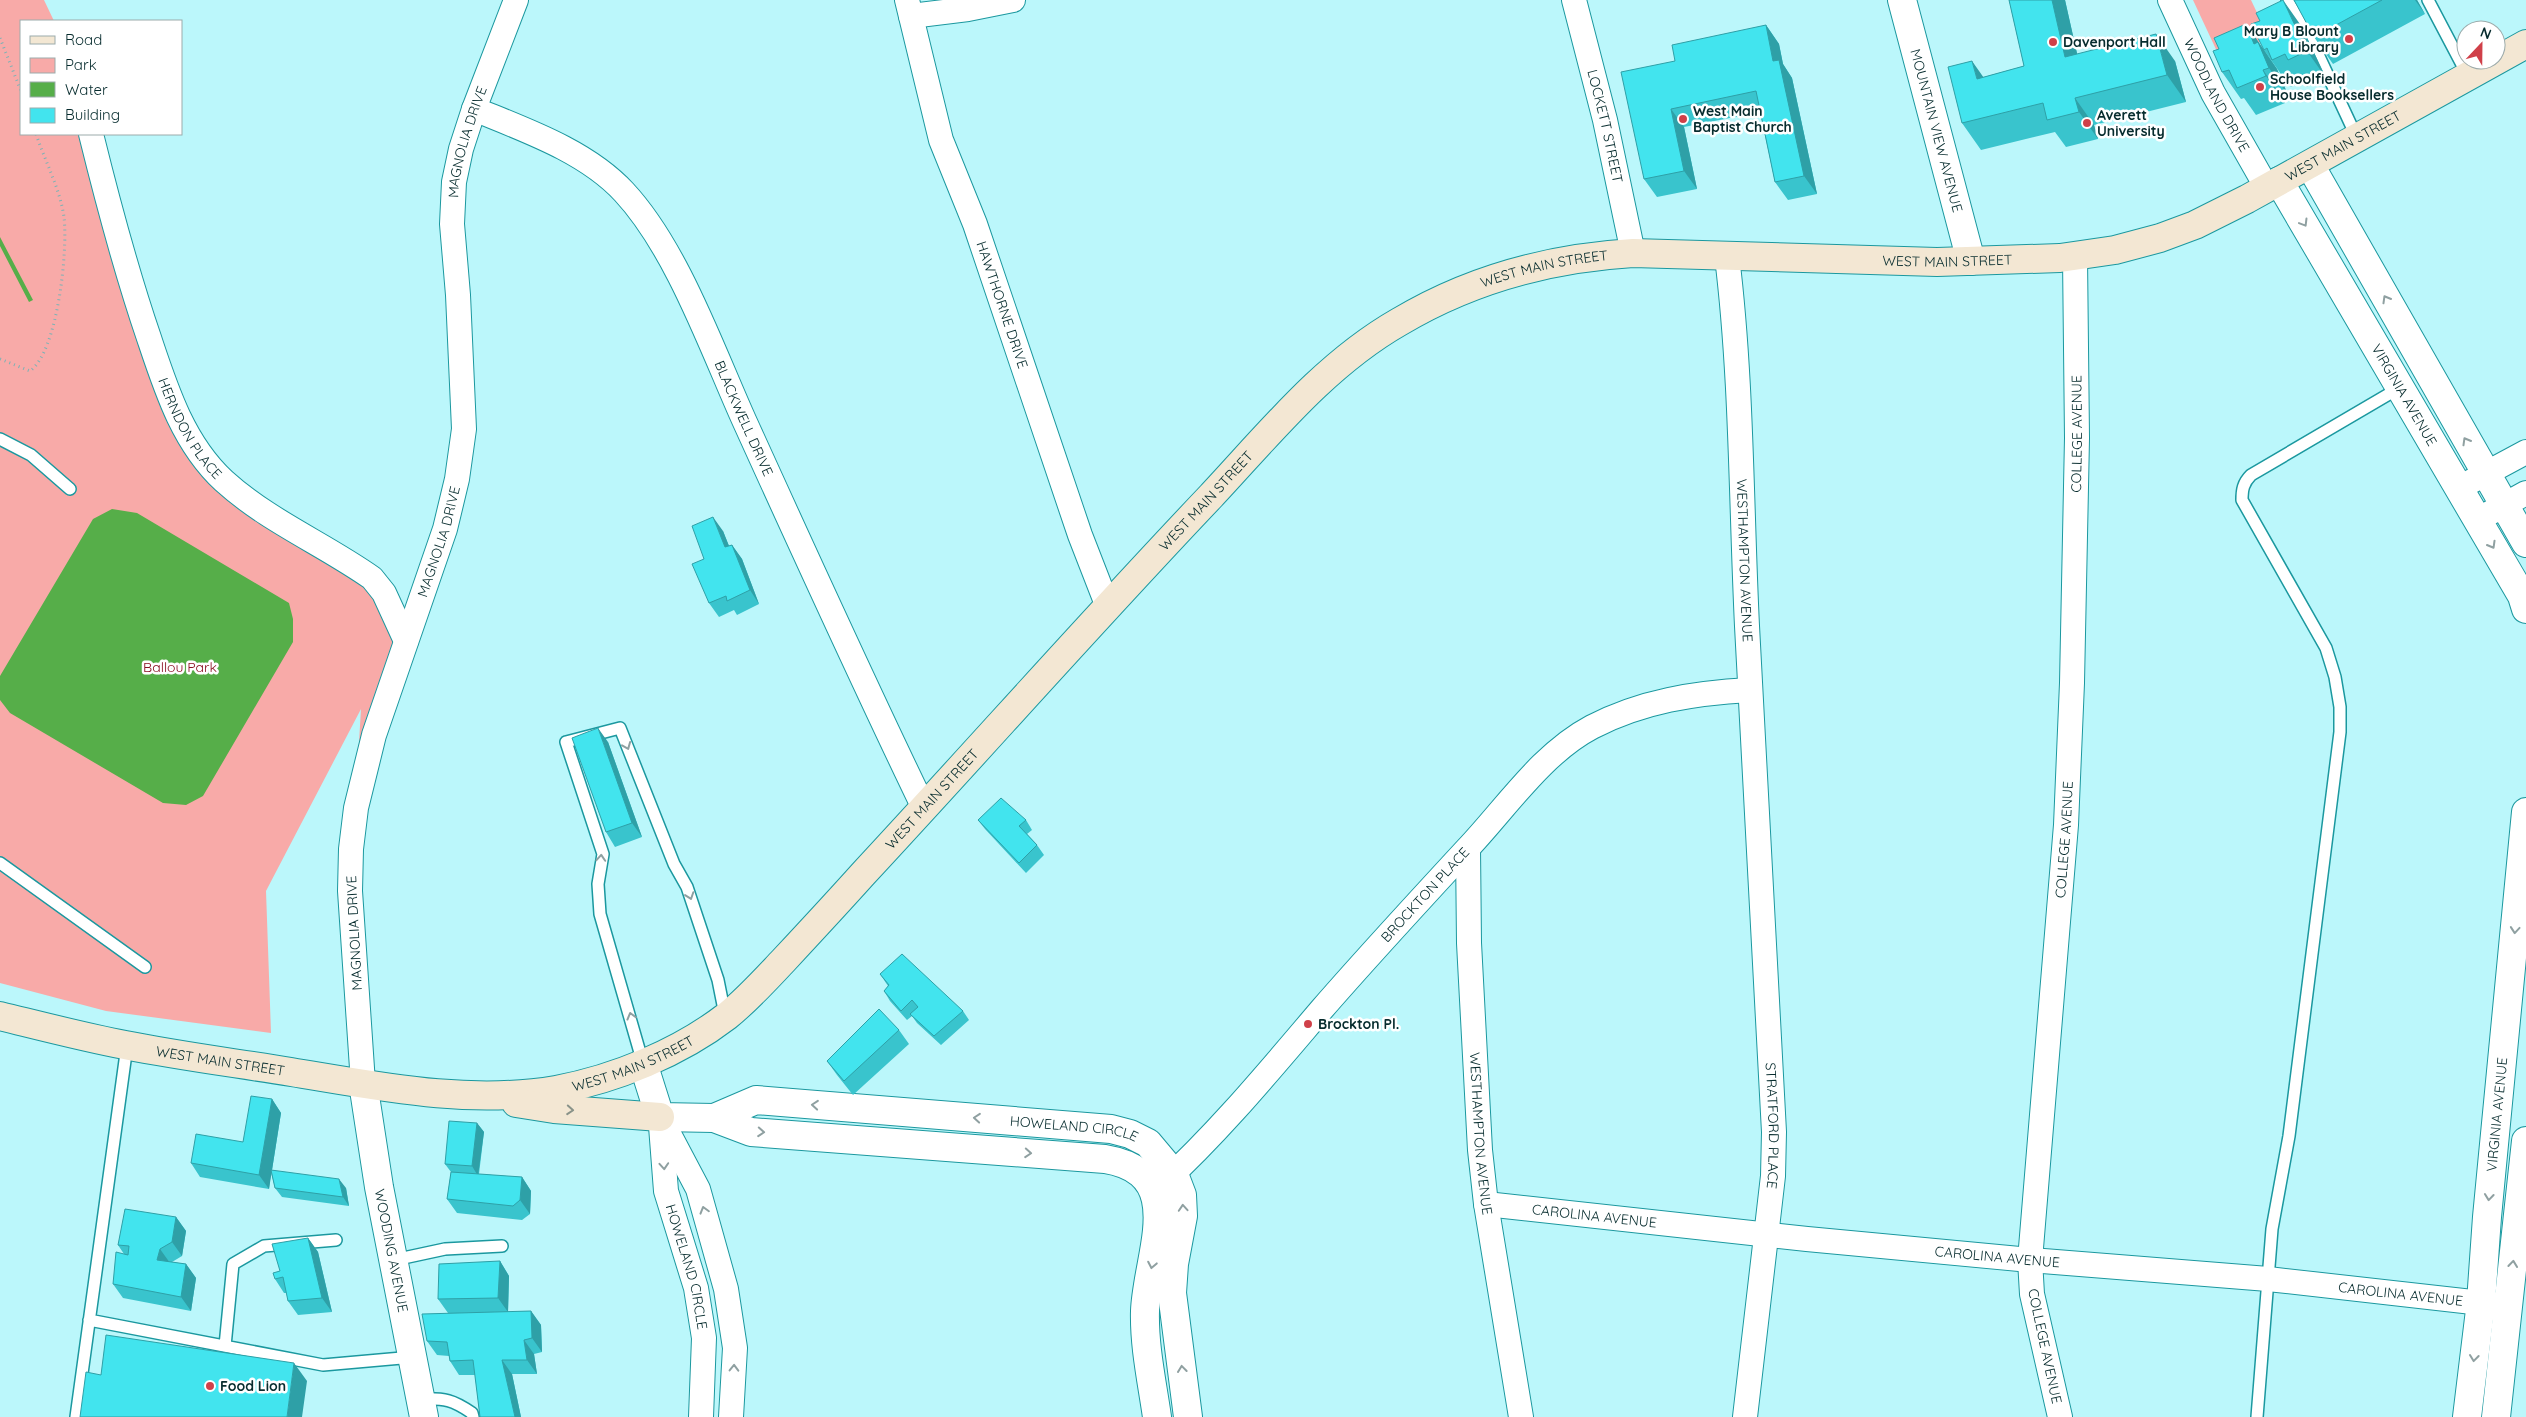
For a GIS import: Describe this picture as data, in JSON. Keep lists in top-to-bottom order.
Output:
{
  "streets": {
    "main road": ["WEST MAIN STREET"],
    "street": [
      "WOODLAND DRIVE",
      "LOCKETT STREET",
      "MOUNTAIN VIEW AVENUE",
      "MAGNOLIA DRIVE",
      "HAWTHORNE DRIVE",
      "VIRGINIA AVENUE",
      "BLACKWELL DRIVE",
      "HERNDON PLACE",
      "COLLEGE AVENUE",
      "WESTHAMPTON AVENUE",
      "BROCKTON PLACE",
      "STRATFORD PLACE",
      "HOWELAND CIRCLE",
      "CAROLINA AVENUE",
      "WOODING AVENUE"
    ]
  },
  "crossings": [
    ["WOODLAND DRIVE", "WEST MAIN STREET"],
    ["WOODLAND DRIVE", "VIRGINIA AVENUE"],
    ["LOCKETT STREET", "WEST MAIN STREET"],
    ["MOUNTAIN VIEW AVENUE", "WEST MAIN STREET"],
    ["MAGNOLIA DRIVE", "WEST MAIN STREET"],
    ["MAGNOLIA DRIVE", "BLACKWELL DRIVE"],
    ["MAGNOLIA DRIVE", "HERNDON PLACE"],
    ["MAGNOLIA DRIVE", "WOODING AVENUE"],
    ["WEST MAIN STREET", "HAWTHORNE DRIVE"],
    ["WEST MAIN STREET", "VIRGINIA AVENUE"],
    ["WEST MAIN STREET", "BLACKWELL DRIVE"],
    ["WEST MAIN STREET", "COLLEGE AVENUE"],
    ["WEST MAIN STREET", "WESTHAMPTON AVENUE"],
    ["WEST MAIN STREET", "HOWELAND CIRCLE"],
    ["WEST MAIN STREET", "WOODING AVENUE"],
    ["VIRGINIA AVENUE", "CAROLINA AVENUE"],
    ["COLLEGE AVENUE", "CAROLINA AVENUE"],
    ["WESTHAMPTON AVENUE", "BROCKTON PLACE"],
    ["WESTHAMPTON AVENUE", "STRATFORD PLACE"],
    ["WESTHAMPTON AVENUE", "CAROLINA AVENUE"],
    ["BROCKTON PLACE", "HOWELAND CIRCLE"],
    ["STRATFORD PLACE", "CAROLINA AVENUE"]
  ],
  "parks": ["Ballou Park"],
  "places": [
    "Mary B Blount Library",
    "Davenport Hall",
    "Schoolfield House Booksellers",
    "West Main Baptist Church",
    "Averett University",
    "Brockton Pl.",
    "Food Lion"
  ],
  "legend": [
    "Road",
    "Park",
    "Water",
    "Building"
  ],
  "north": "top"
}
